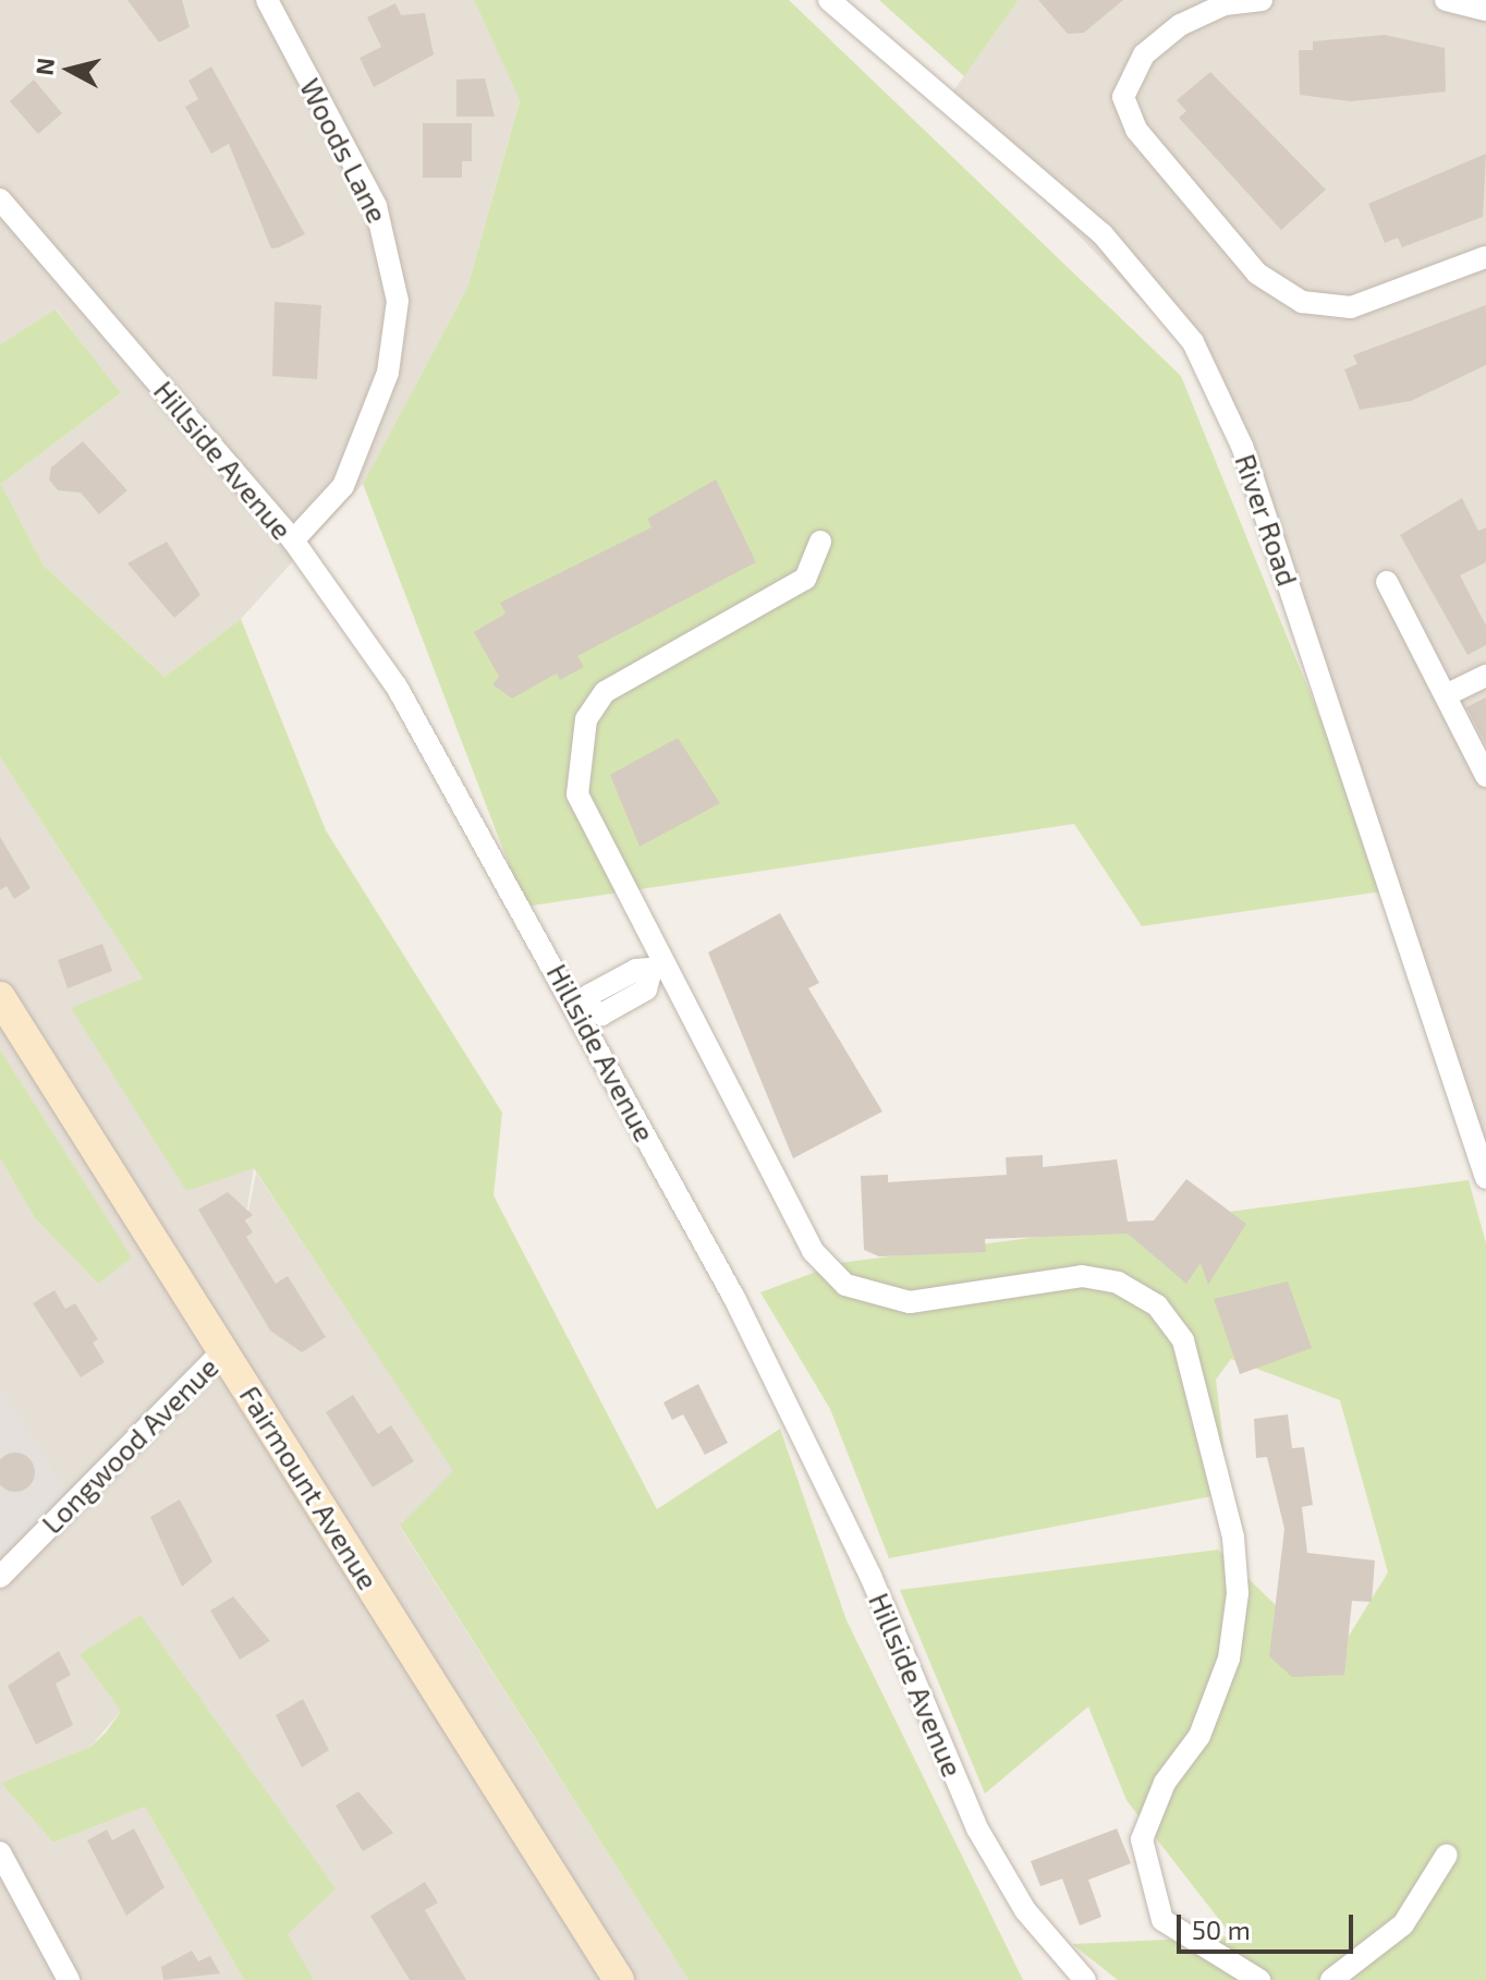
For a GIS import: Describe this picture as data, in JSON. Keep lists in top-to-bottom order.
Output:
{
  "streets": {
    "main road": ["Fairmount Avenue"],
    "street": [
      "Woods Lane",
      "Hillside Avenue",
      "River Road",
      "Longwood Avenue"
    ]
  },
  "crossings": [
    ["Woods Lane", "Hillside Avenue"],
    ["Longwood Avenue", "Fairmount Avenue"]
  ],
  "scale_bar": "50 m",
  "north": "left"
}
